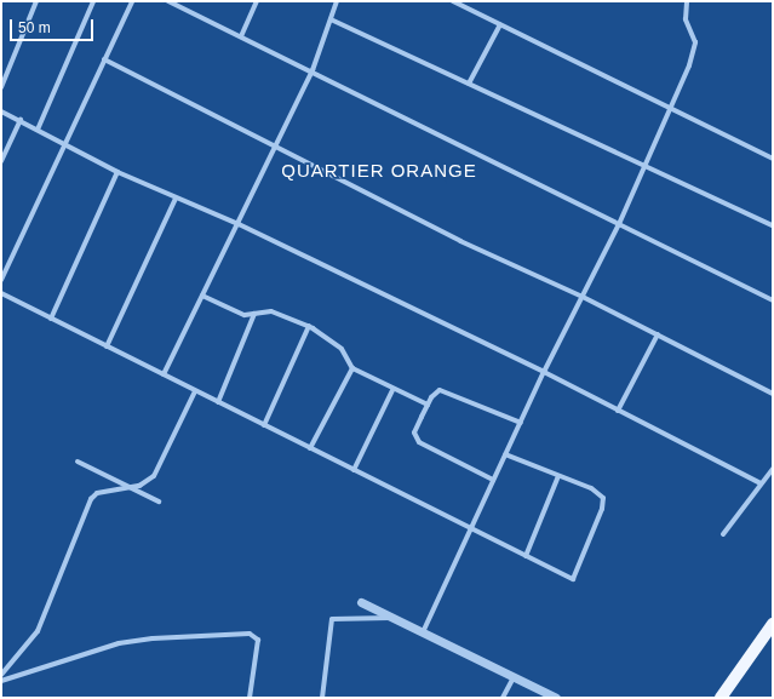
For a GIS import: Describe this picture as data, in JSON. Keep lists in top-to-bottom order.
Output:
{
  "districts": ["QUARTIER ORANGE"],
  "scale_bar": "50 m"
}
